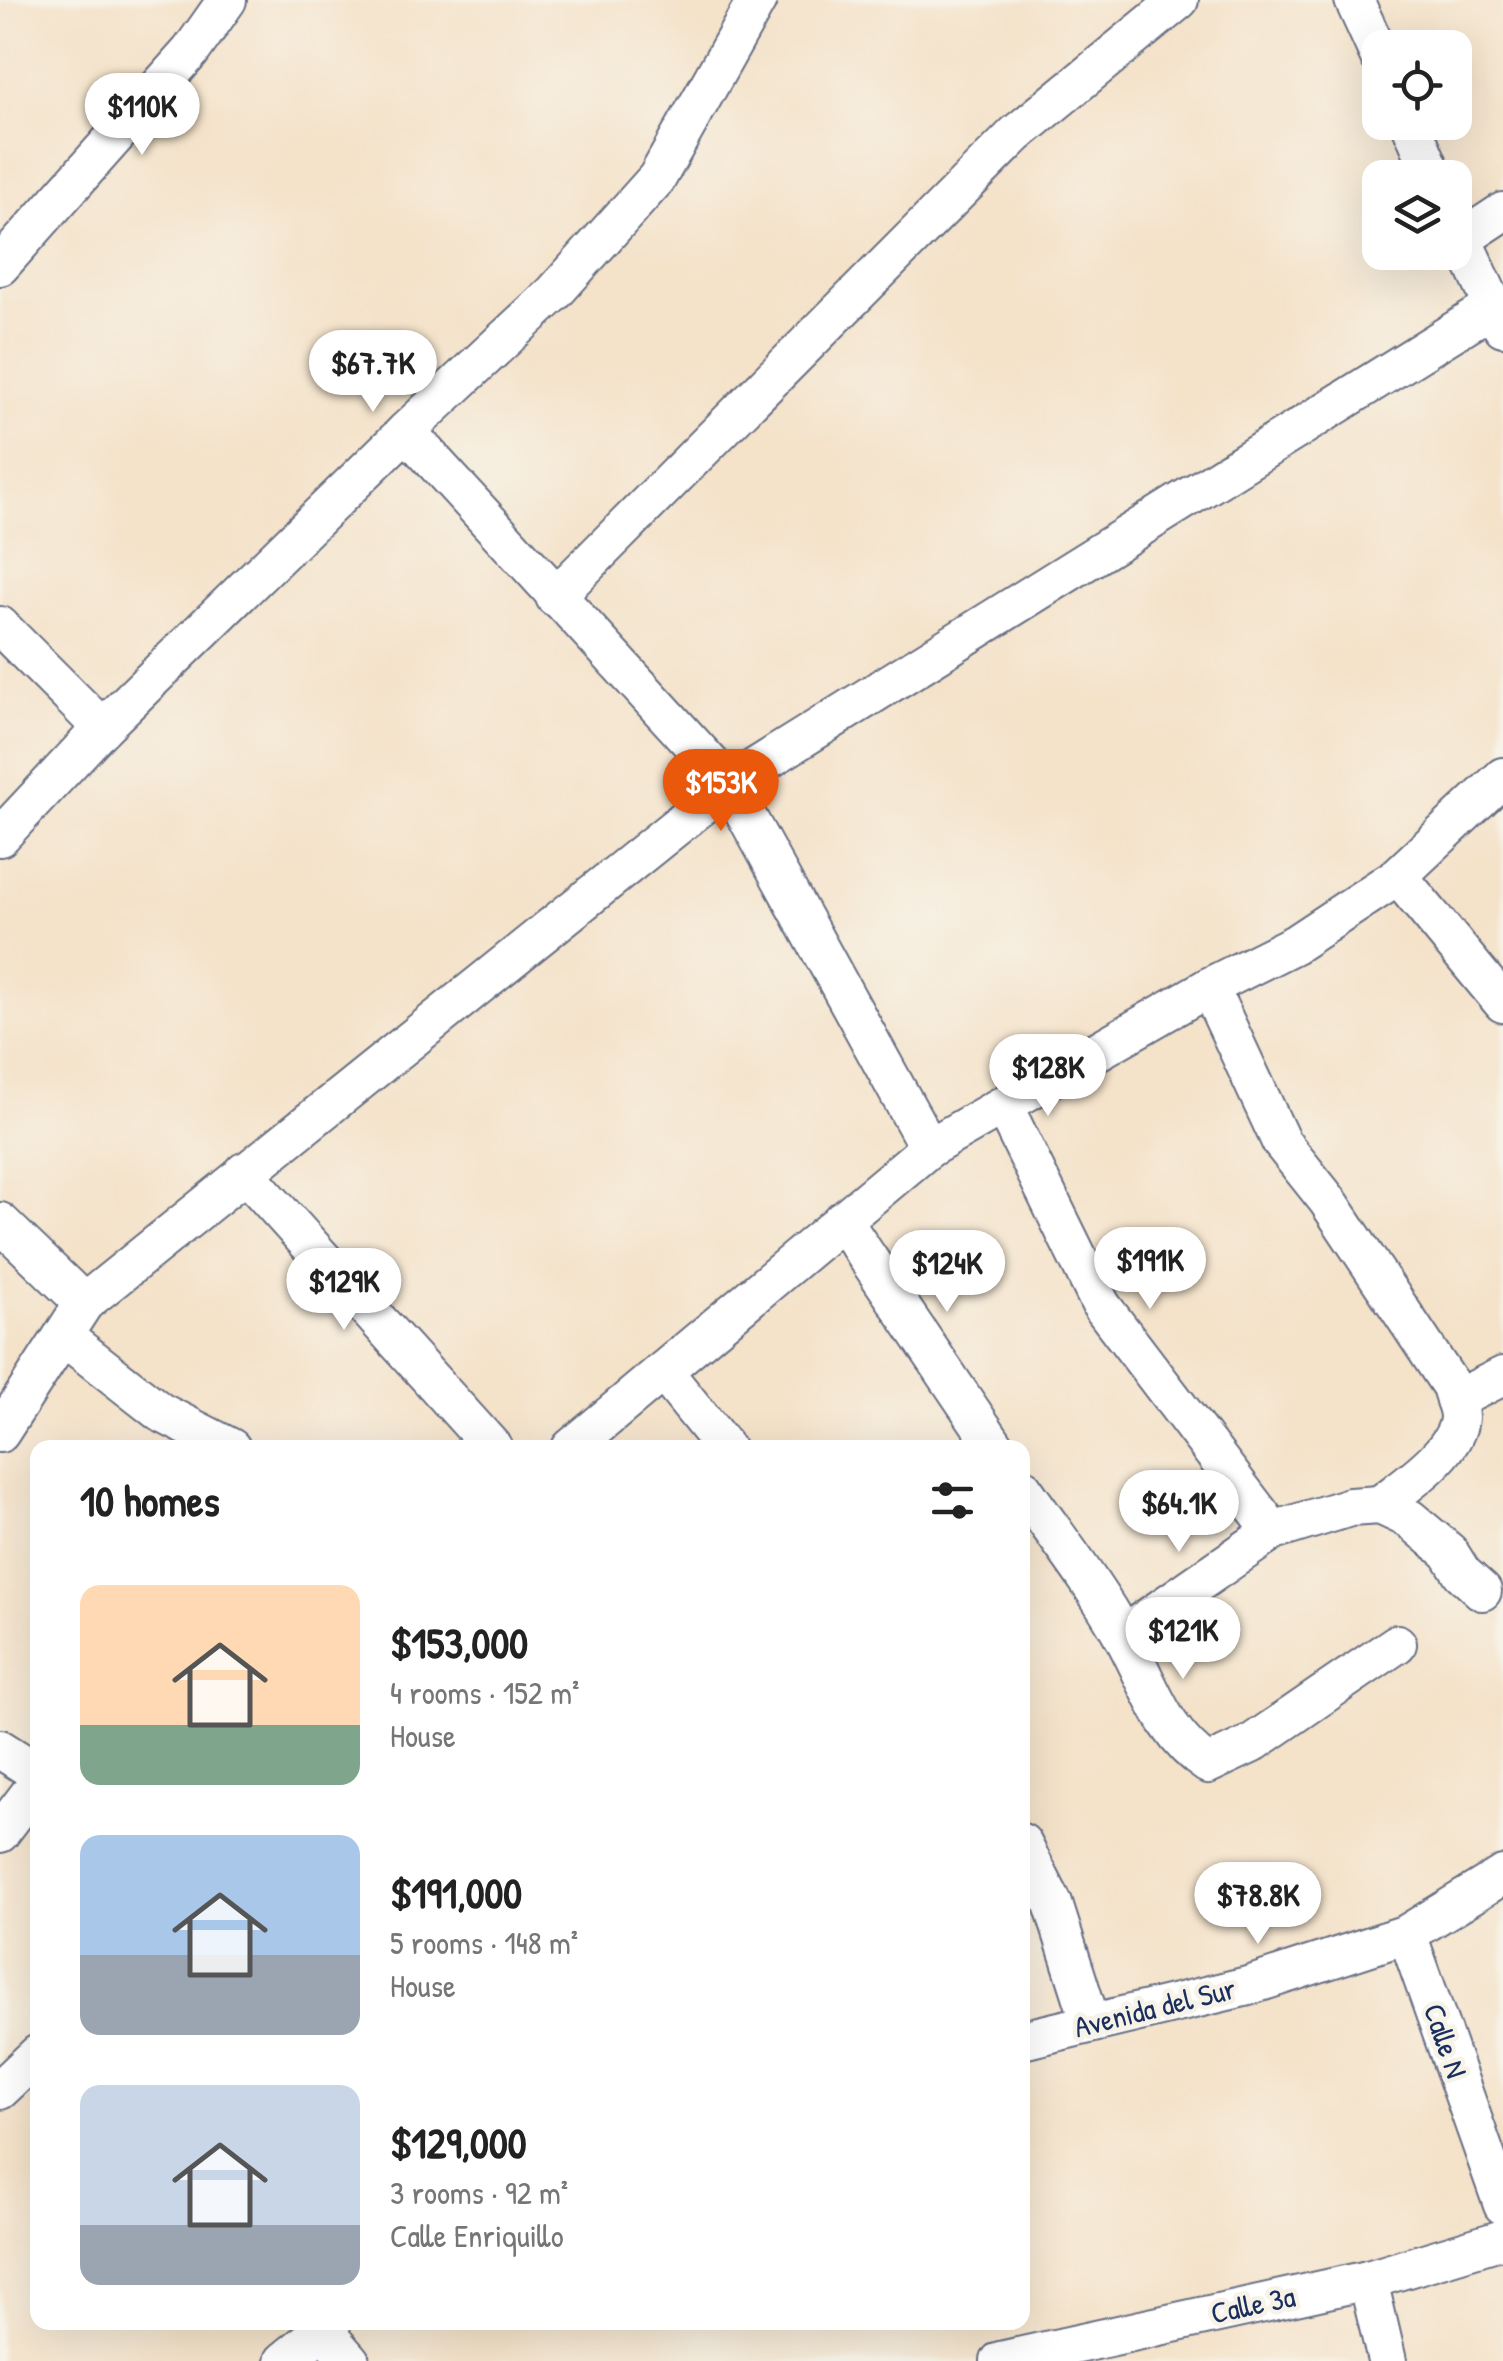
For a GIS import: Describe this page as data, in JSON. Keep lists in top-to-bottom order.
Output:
{
  "streets": {
    "street": ["Avenida del Sur", "Calle N", "Calle 3a"]
  },
  "crossings": [
    ["Avenida del Sur", "Calle N"]
  ],
  "page": {
    "price": [
      "$110K",
      "$67.7K",
      "$153K",
      "$128K",
      "$191K",
      "$124K",
      "$129K",
      "$64.1K",
      "$121K",
      "$78.8K"
    ],
    "heading": "10 homes",
    "list": [
      {
        "name": "$153,000",
        "note": "4 rooms · 152 m² · House"
      },
      {
        "name": "$191,000",
        "note": "5 rooms · 148 m² · House"
      },
      {
        "name": "$129,000",
        "note": "3 rooms · 92 m² · Calle Enriquillo"
      }
    ]
  }
}
